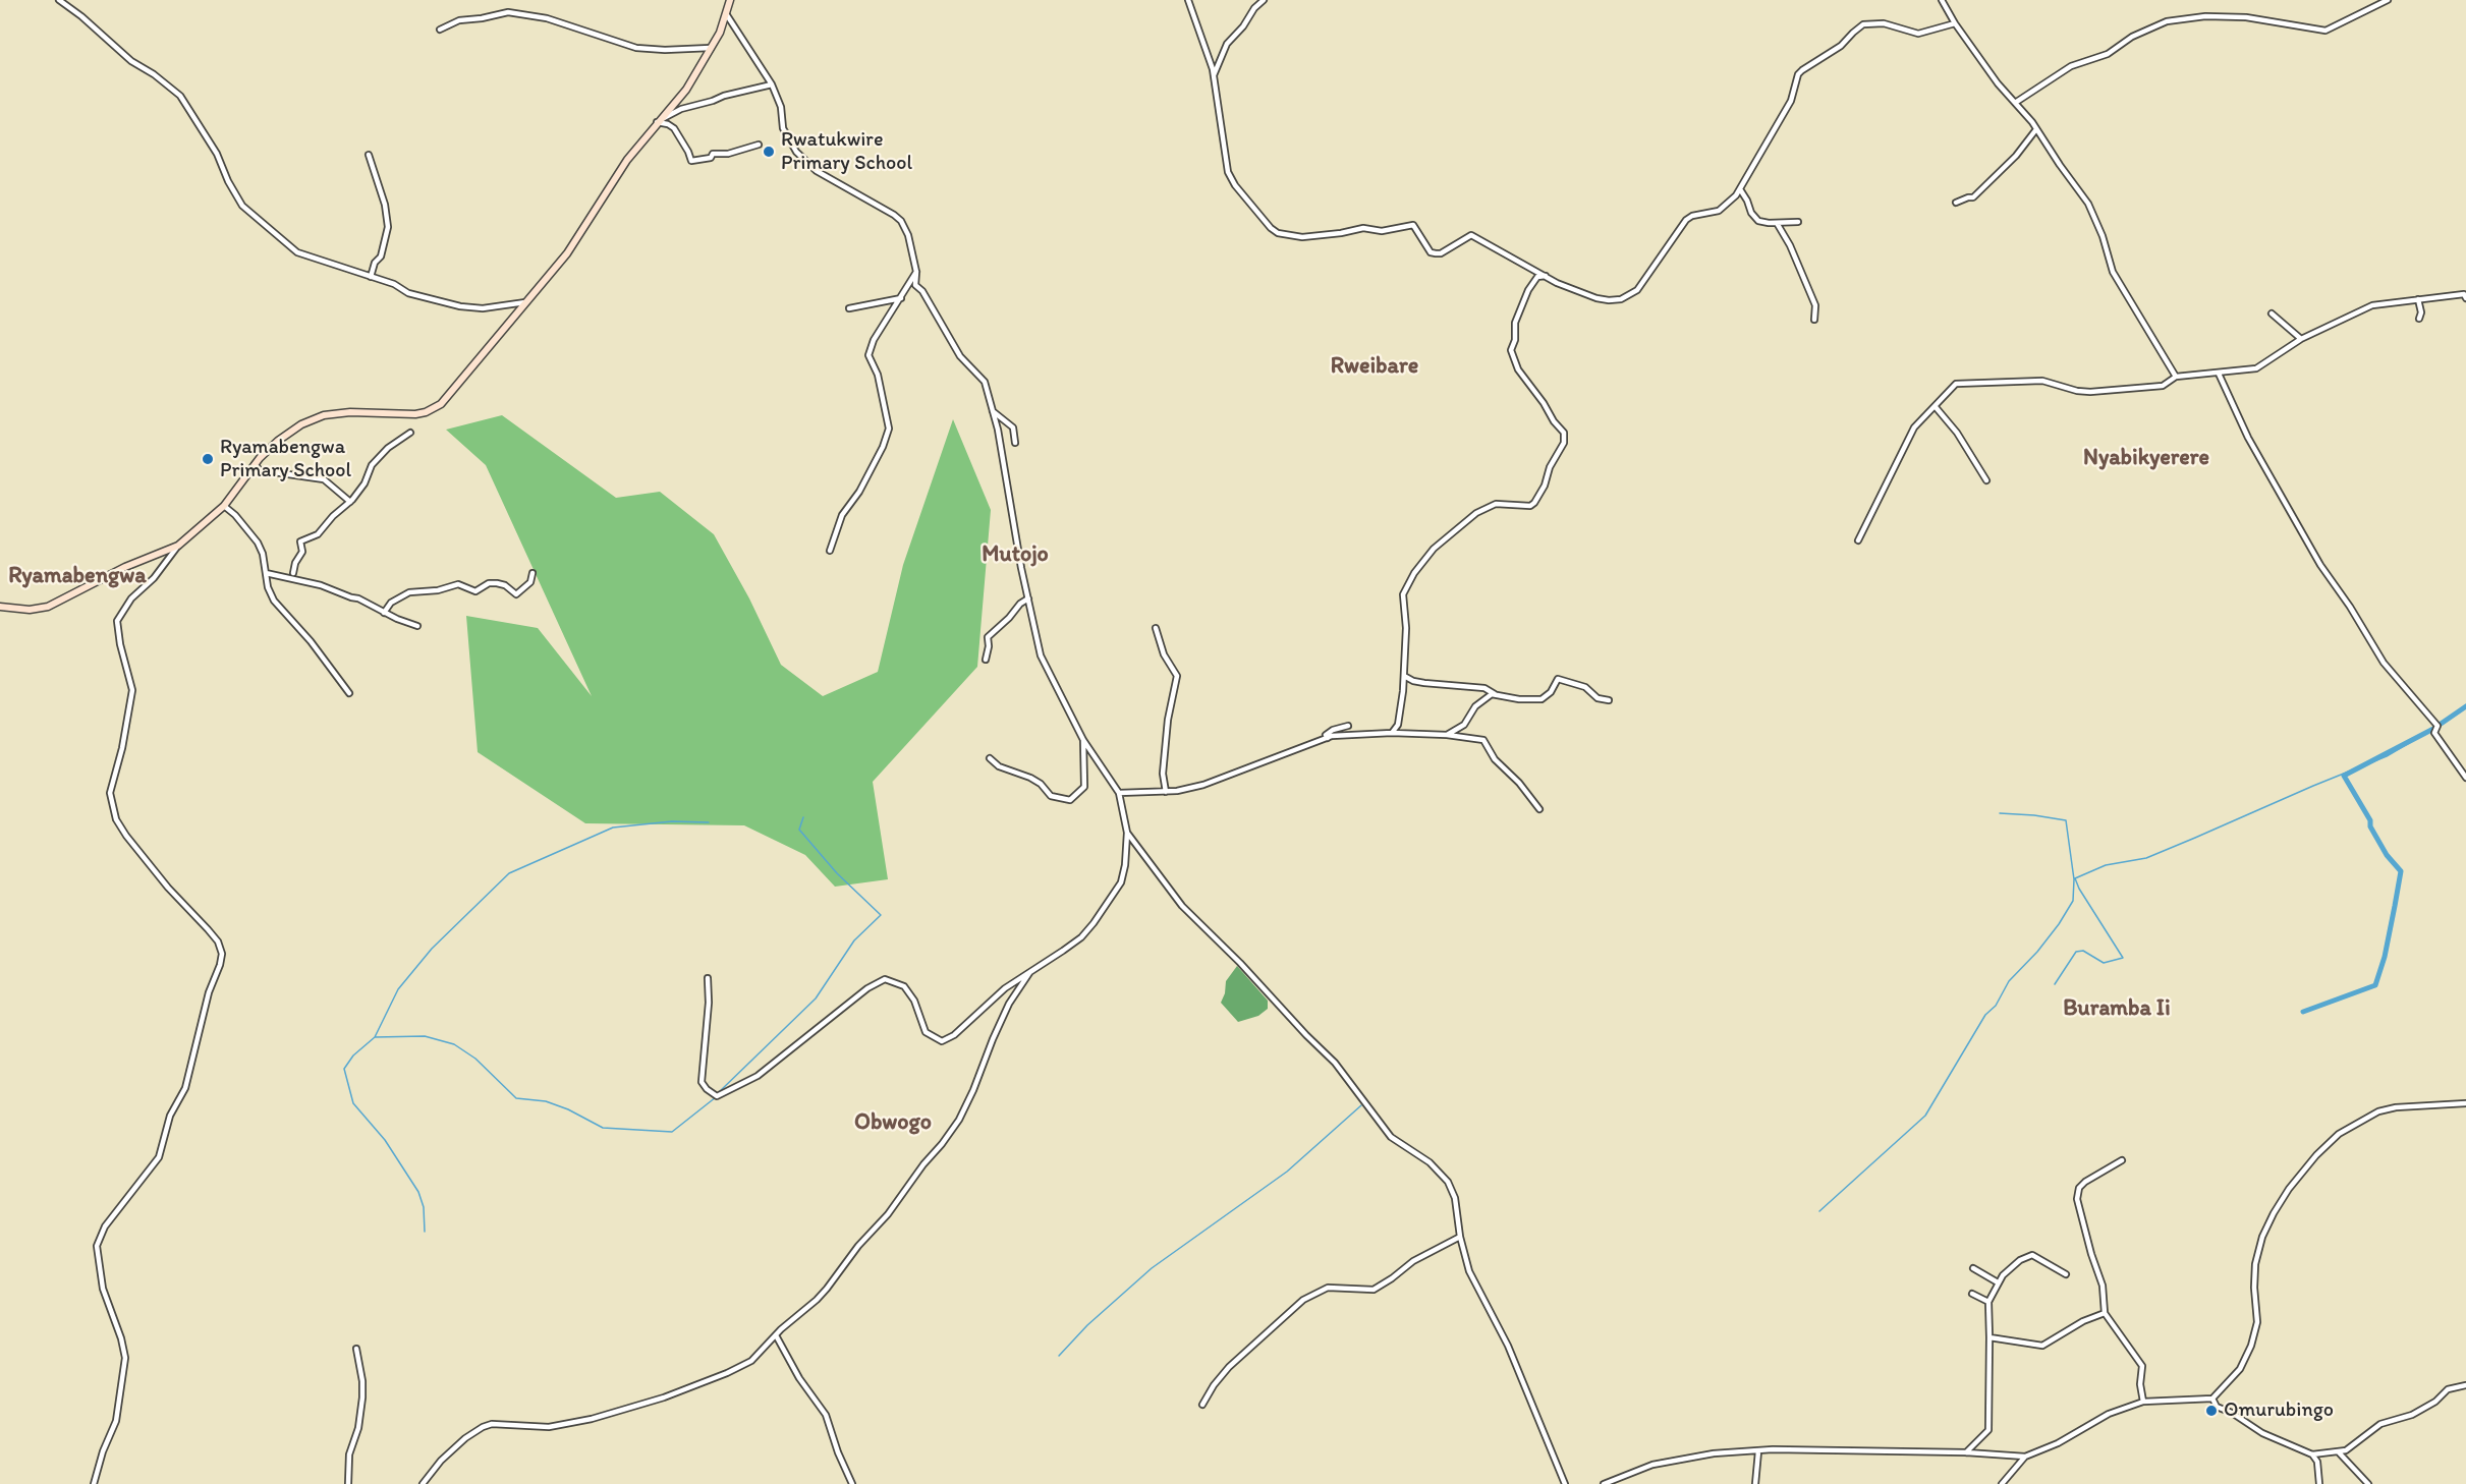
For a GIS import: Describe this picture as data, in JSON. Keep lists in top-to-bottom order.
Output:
{
  "districts": [
    "Rweibare",
    "Nyabikyerere",
    "Mutojo",
    "Ryamabengwa",
    "Buramba Ii",
    "Obwogo"
  ],
  "places": ["Rwatukwire Primary School", "Ryamabengwa Primary School", "Omurubingo"]
}
